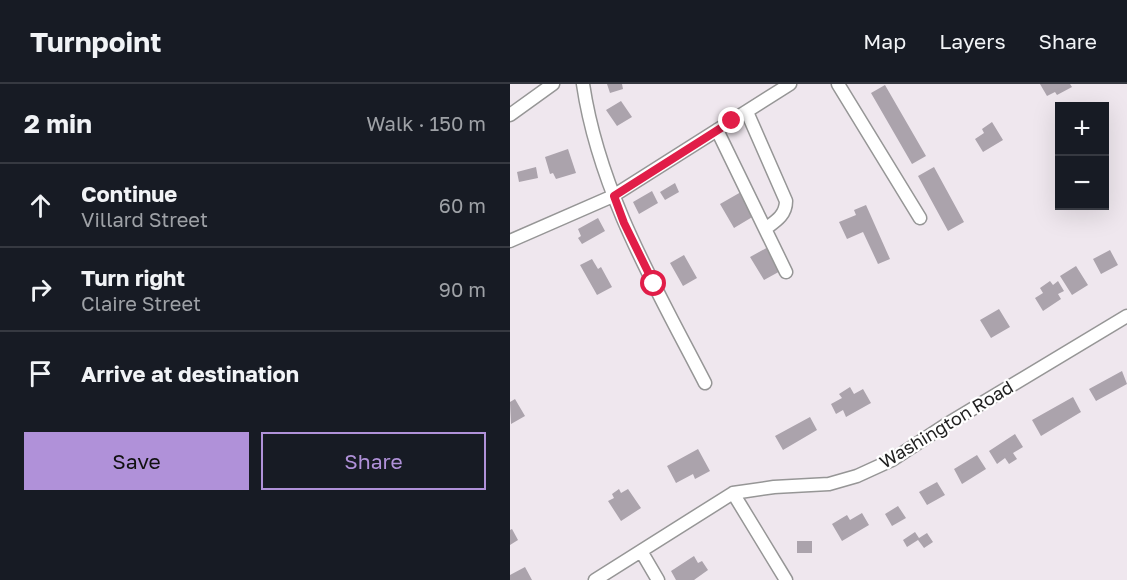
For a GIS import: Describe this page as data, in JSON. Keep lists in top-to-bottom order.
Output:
{
  "streets": {
    "street": ["Washington Road"]
  },
  "page": {
    "header": "Turnpoint",
    "nav": ["Map", "Layers", "Share"],
    "heading": ["2 min", "Walk · 150 m"],
    "map_buttons": ["+", "−"],
    "list": [
      ["Continue", "Villard Street", "60 m"],
      ["Turn right", "Claire Street", "90 m"],
      "Arrive at destination"
    ],
    "buttons": ["Save", "Share"]
  }
}
